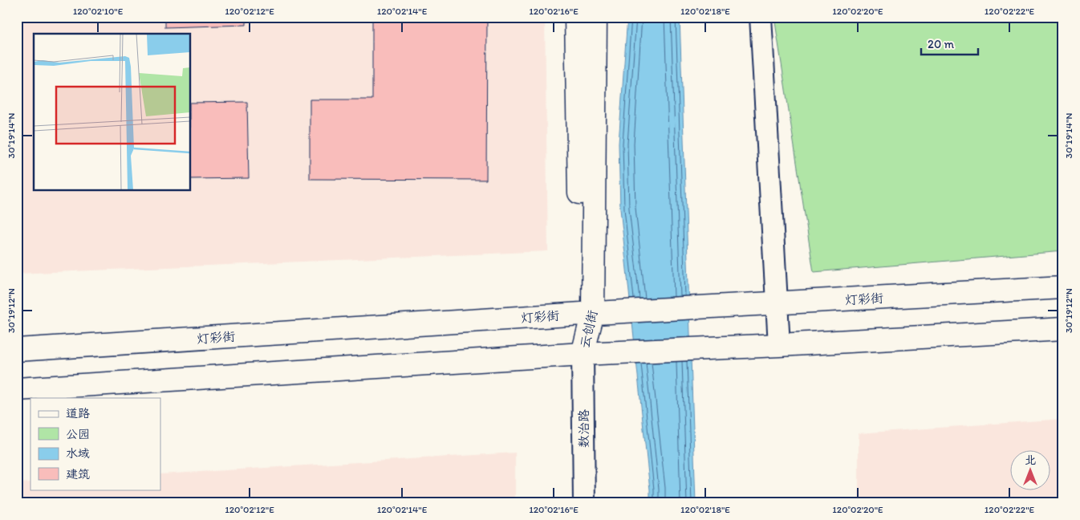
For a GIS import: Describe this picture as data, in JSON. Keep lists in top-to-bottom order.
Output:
{
  "streets": {
    "main road": ["灯彩街", "云创街"],
    "street": ["数治路"]
  },
  "crossings": [
    ["灯彩街", "云创街"],
    ["云创街", "数治路"]
  ],
  "legend": [
    "道路",
    "公园",
    "水域",
    "建筑"
  ],
  "scale_bar": "20 m",
  "north": "top",
  "coordinates": [
    "120°02'10\"E",
    "120°02'12\"E",
    "120°02'14\"E",
    "120°02'16\"E",
    "120°02'18\"E",
    "120°02'20\"E",
    "120°02'22\"E",
    "30°19'14\"N",
    "30°19'12\"N"
  ]
}
